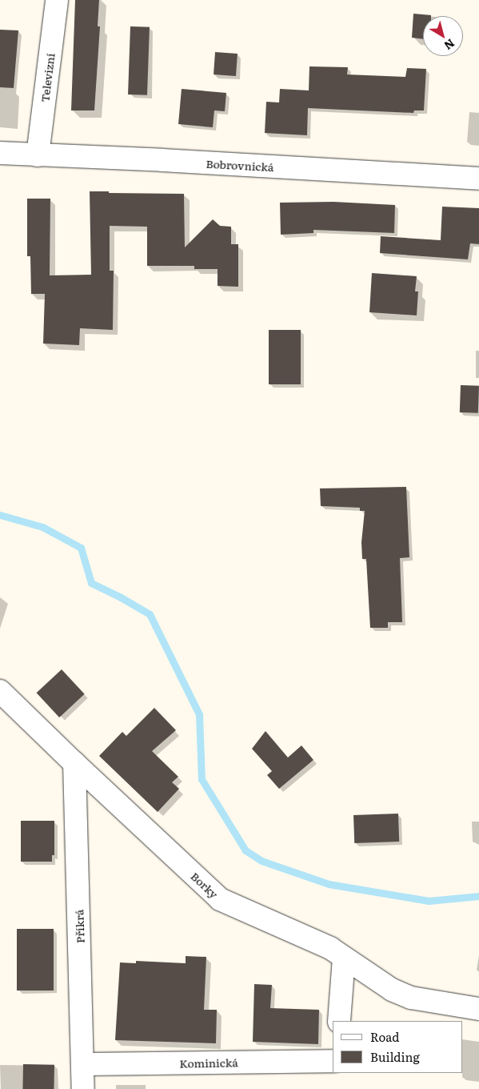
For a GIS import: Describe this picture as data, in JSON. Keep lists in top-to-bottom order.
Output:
{
  "streets": {
    "street": [
      "Televizní",
      "Bobrovnická",
      "Borky",
      "Příkrá",
      "Kominická"
    ]
  },
  "crossings": [
    ["Televizní", "Bobrovnická"],
    ["Borky", "Příkrá"],
    ["Příkrá", "Kominická"]
  ],
  "legend": ["Road", "Building"],
  "north": "bottom right"
}
